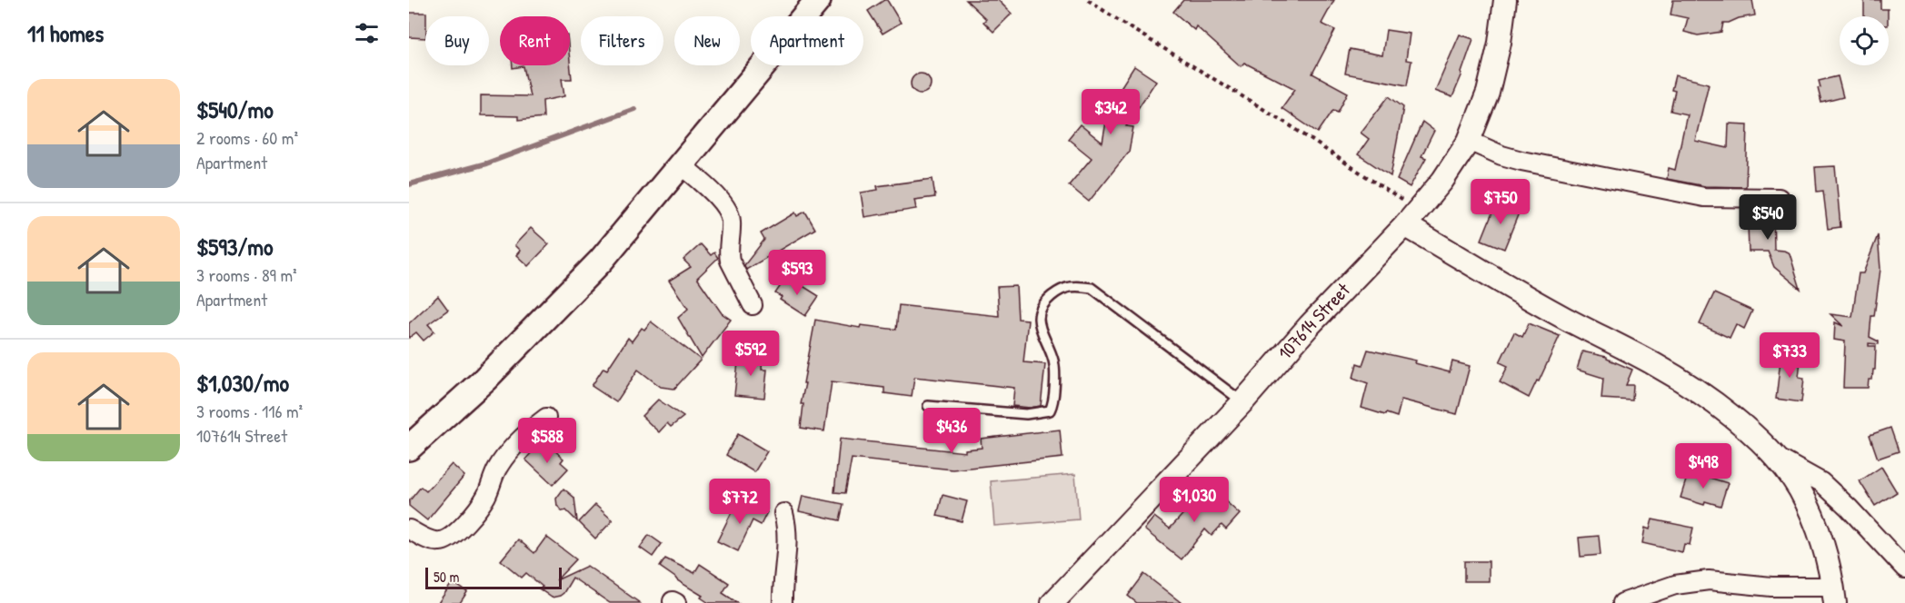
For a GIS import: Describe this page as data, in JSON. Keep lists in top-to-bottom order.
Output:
{
  "streets": {
    "street": ["107614 Street"]
  },
  "scale_bar": "50 m",
  "page": {
    "heading": "11 homes",
    "chip": [
      "Buy",
      "Rent",
      "Filters",
      "New",
      "Apartment"
    ],
    "list": [
      {
        "name": "$540/mo",
        "note": "2 rooms · 60 m² · Apartment"
      },
      {
        "name": "$593/mo",
        "note": "3 rooms · 89 m² · Apartment"
      },
      {
        "name": "$1,030/mo",
        "note": "3 rooms · 116 m² · 107614 Street"
      }
    ],
    "price": [
      "$342",
      "$750",
      "$540",
      "$593",
      "$592",
      "$733",
      "$436",
      "$588",
      "$498",
      "$1,030",
      "$772"
    ],
    "scale": "50 m"
  }
}
